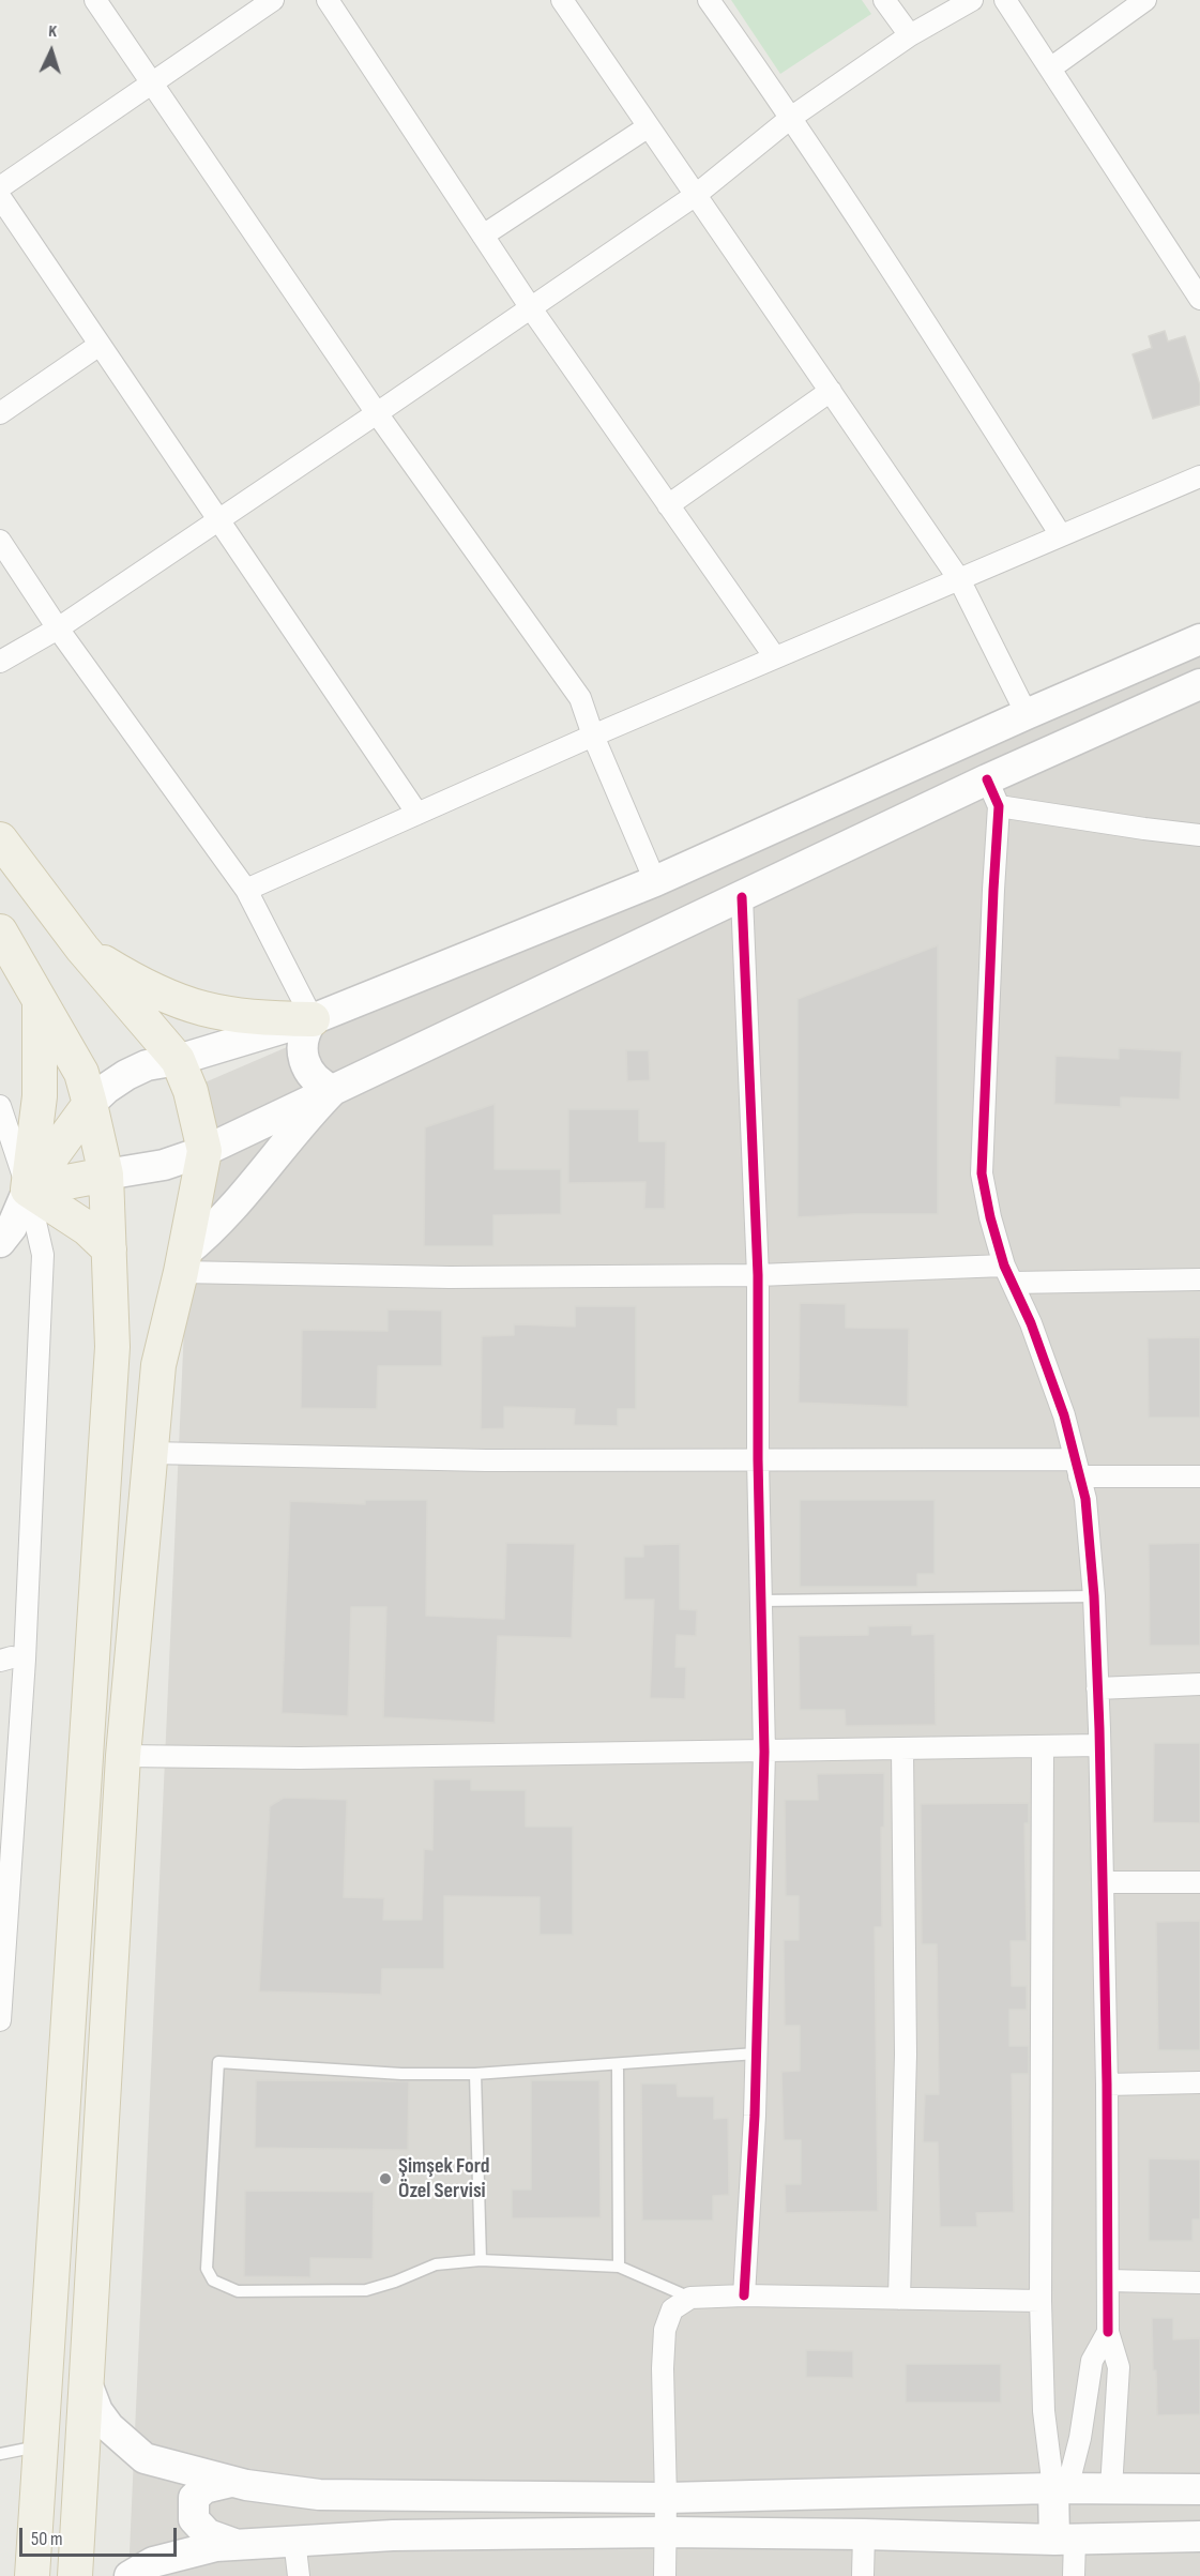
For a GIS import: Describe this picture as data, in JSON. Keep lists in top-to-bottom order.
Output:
{
  "places": ["Şimşek Ford Özel Servisi"],
  "scale_bar": "50 m",
  "north": "top"
}
